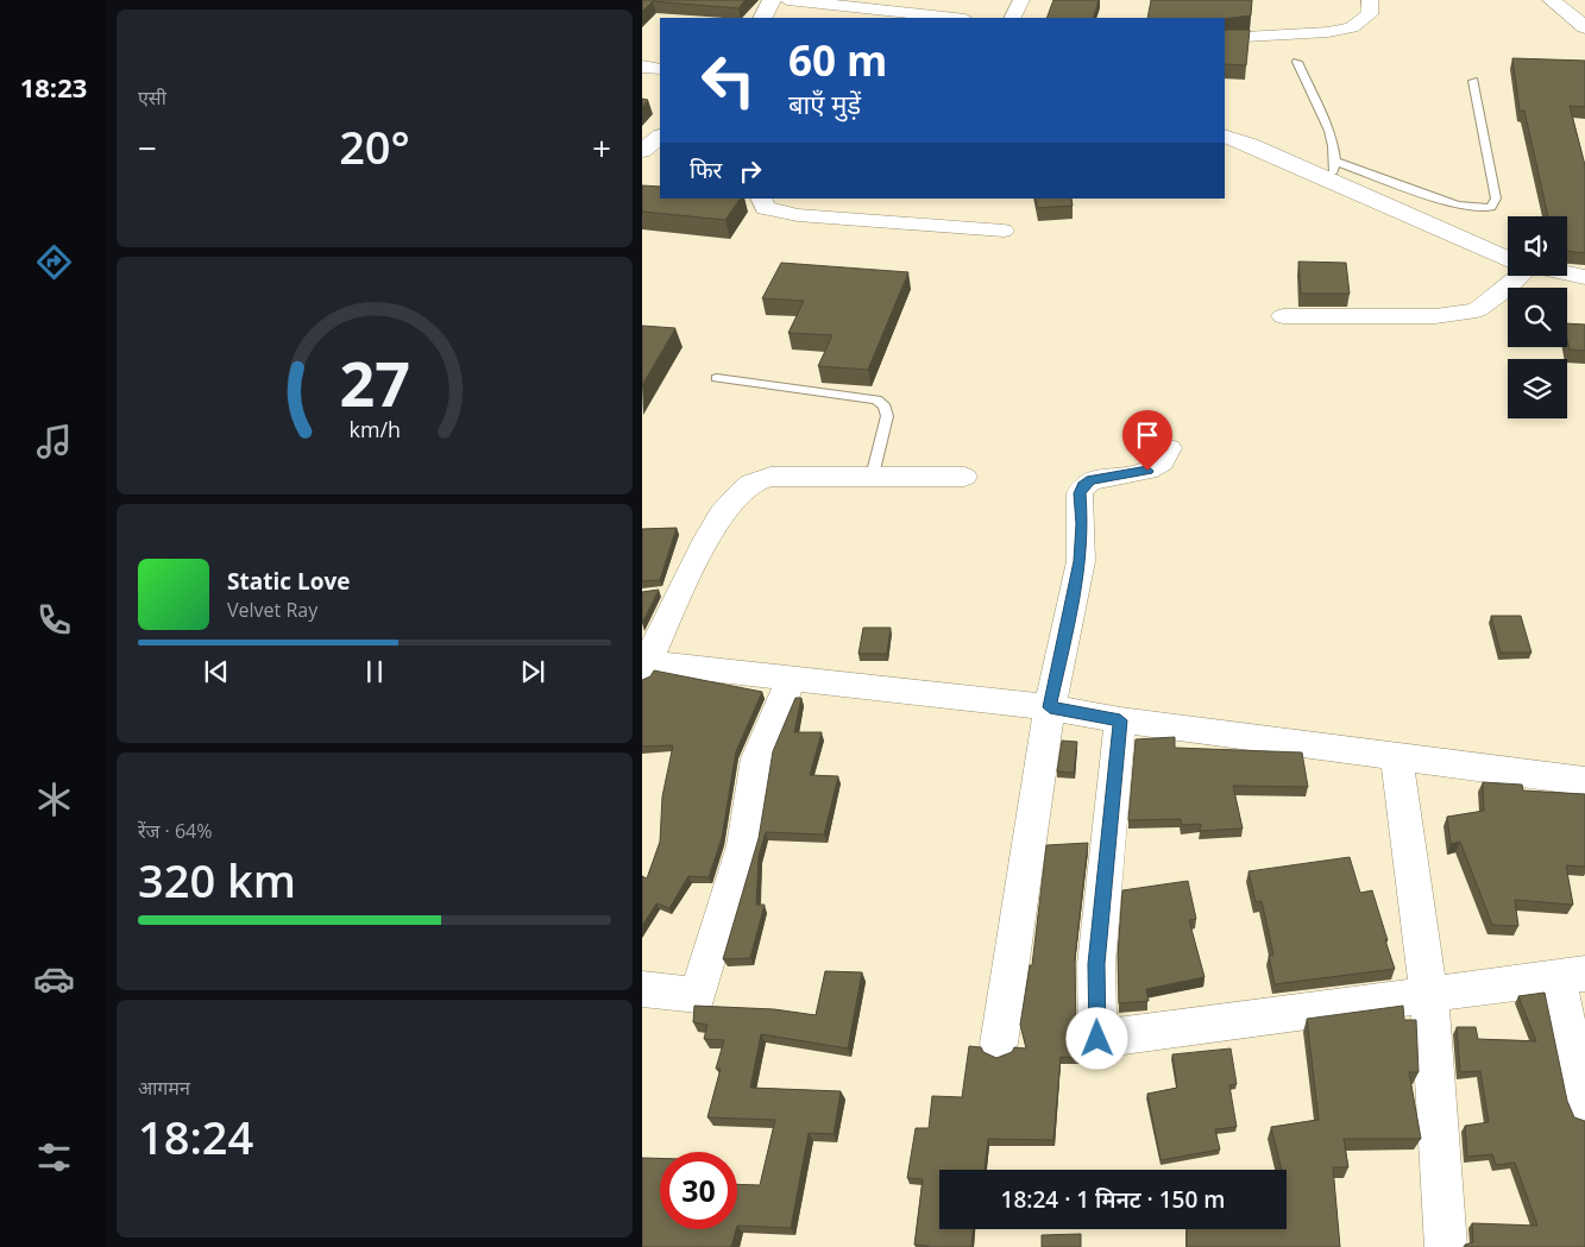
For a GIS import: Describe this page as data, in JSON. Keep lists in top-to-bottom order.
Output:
{
  "page": {
    "tabs": "18:23",
    "tile": [
      "एसी",
      ["रेंज · 64%", "320 km"],
      ["आगमन", "18:24"]
    ],
    "turn": ["60 m", "बाएँ मुड़ें"],
    "heat": ["−", "20°", "+"],
    "then": "फिर",
    "song": ["Static Love", "Velvet Ray"],
    "limit": "30",
    "trip": "18:24 · 1 मिनट · 150 m",
    "gauge": ["27", "km/h"]
  }
}
